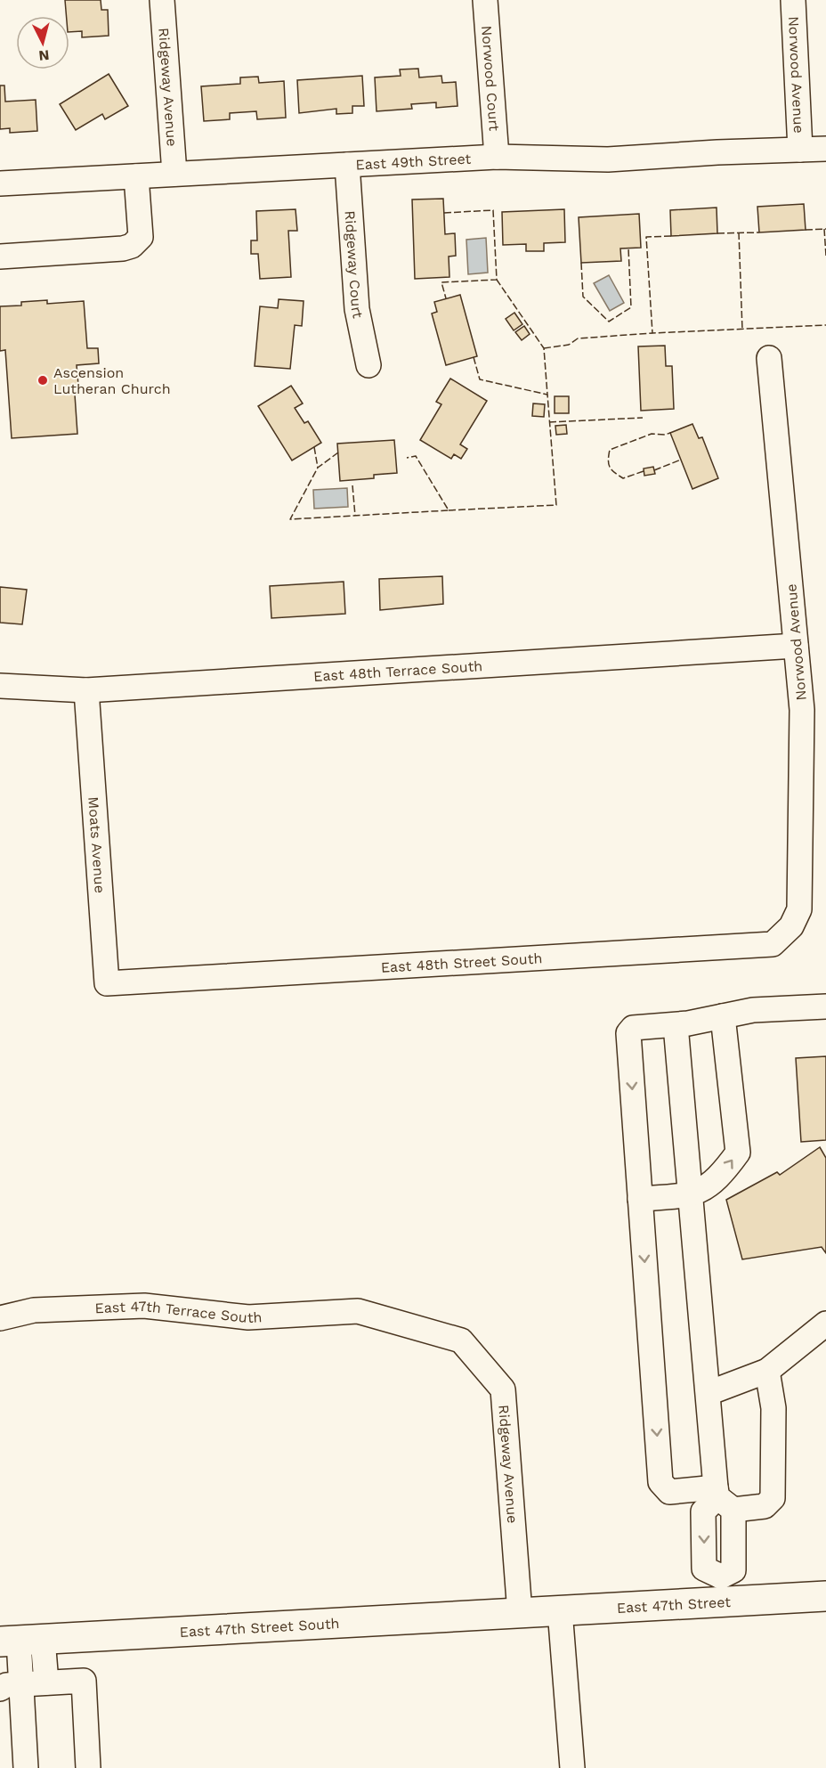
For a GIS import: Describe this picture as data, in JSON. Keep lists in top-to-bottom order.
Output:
{
  "streets": {
    "main road": ["East 47th Street", "East 47th Street South"],
    "street": [
      "Norwood Avenue",
      "Norwood Court",
      "Ridgeway Avenue",
      "East 49th Street",
      "Ridgeway Court",
      "East 48th Terrace South",
      "Moats Avenue",
      "East 48th Street South",
      "East 47th Terrace South"
    ]
  },
  "crossings": [
    ["Norwood Avenue", "East 49th Street"],
    ["Norwood Avenue", "East 48th Terrace South"],
    ["Norwood Avenue", "East 48th Street South"],
    ["Norwood Court", "East 49th Street"],
    ["Ridgeway Avenue", "East 49th Street"],
    ["Ridgeway Avenue", "East 47th Terrace South"],
    ["Ridgeway Avenue", "East 47th Street"],
    ["Ridgeway Avenue", "East 47th Street South"],
    ["East 49th Street", "Ridgeway Court"],
    ["East 48th Terrace South", "Moats Avenue"],
    ["Moats Avenue", "East 48th Street South"],
    ["East 47th Street", "East 47th Street South"]
  ],
  "places": ["Ascension Lutheran Church"],
  "north": "bottom"
}
